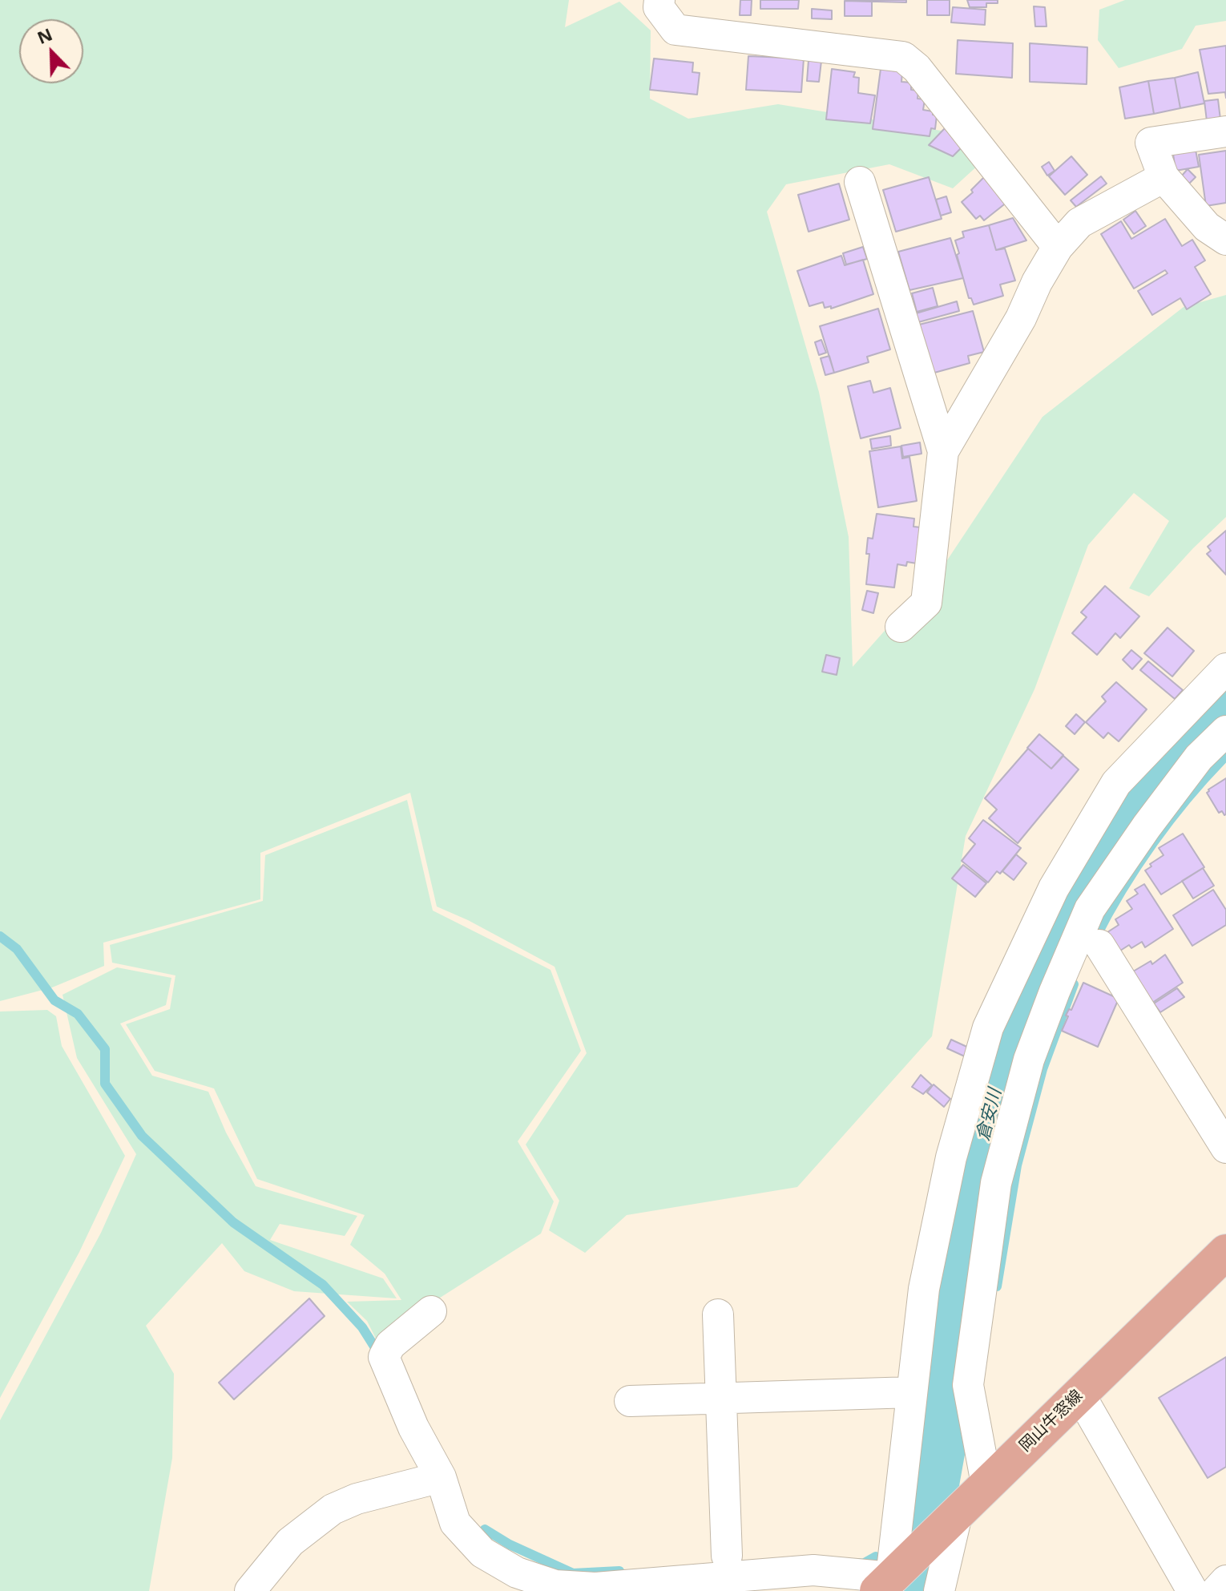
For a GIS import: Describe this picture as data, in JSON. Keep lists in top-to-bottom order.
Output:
{
  "streets": {
    "main road": ["岡山牛窓線"]
  },
  "water": ["倉安川"],
  "north": "top left"
}
